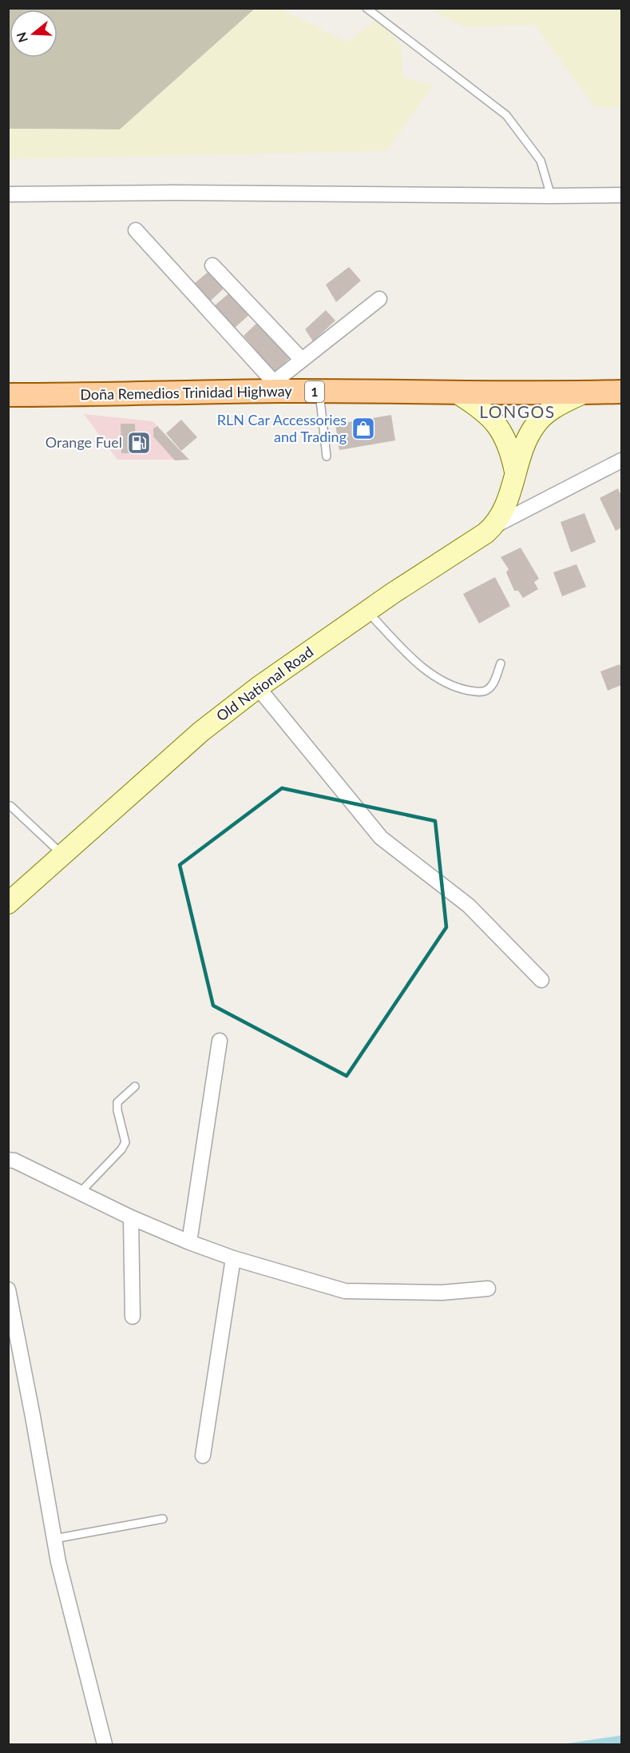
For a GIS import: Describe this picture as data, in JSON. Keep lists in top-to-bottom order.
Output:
{
  "streets": {
    "main road": ["1", "Doña Remedios Trinidad Highway", "Old National Road"]
  },
  "crossings": [
    ["Doña Remedios Trinidad Highway", "Old National Road"]
  ],
  "districts": ["LONGOS"],
  "places": {
    "shop": ["RLN Car Accessories and Trading"],
    "fuel station": ["Orange Fuel"]
  },
  "north": "left"
}
